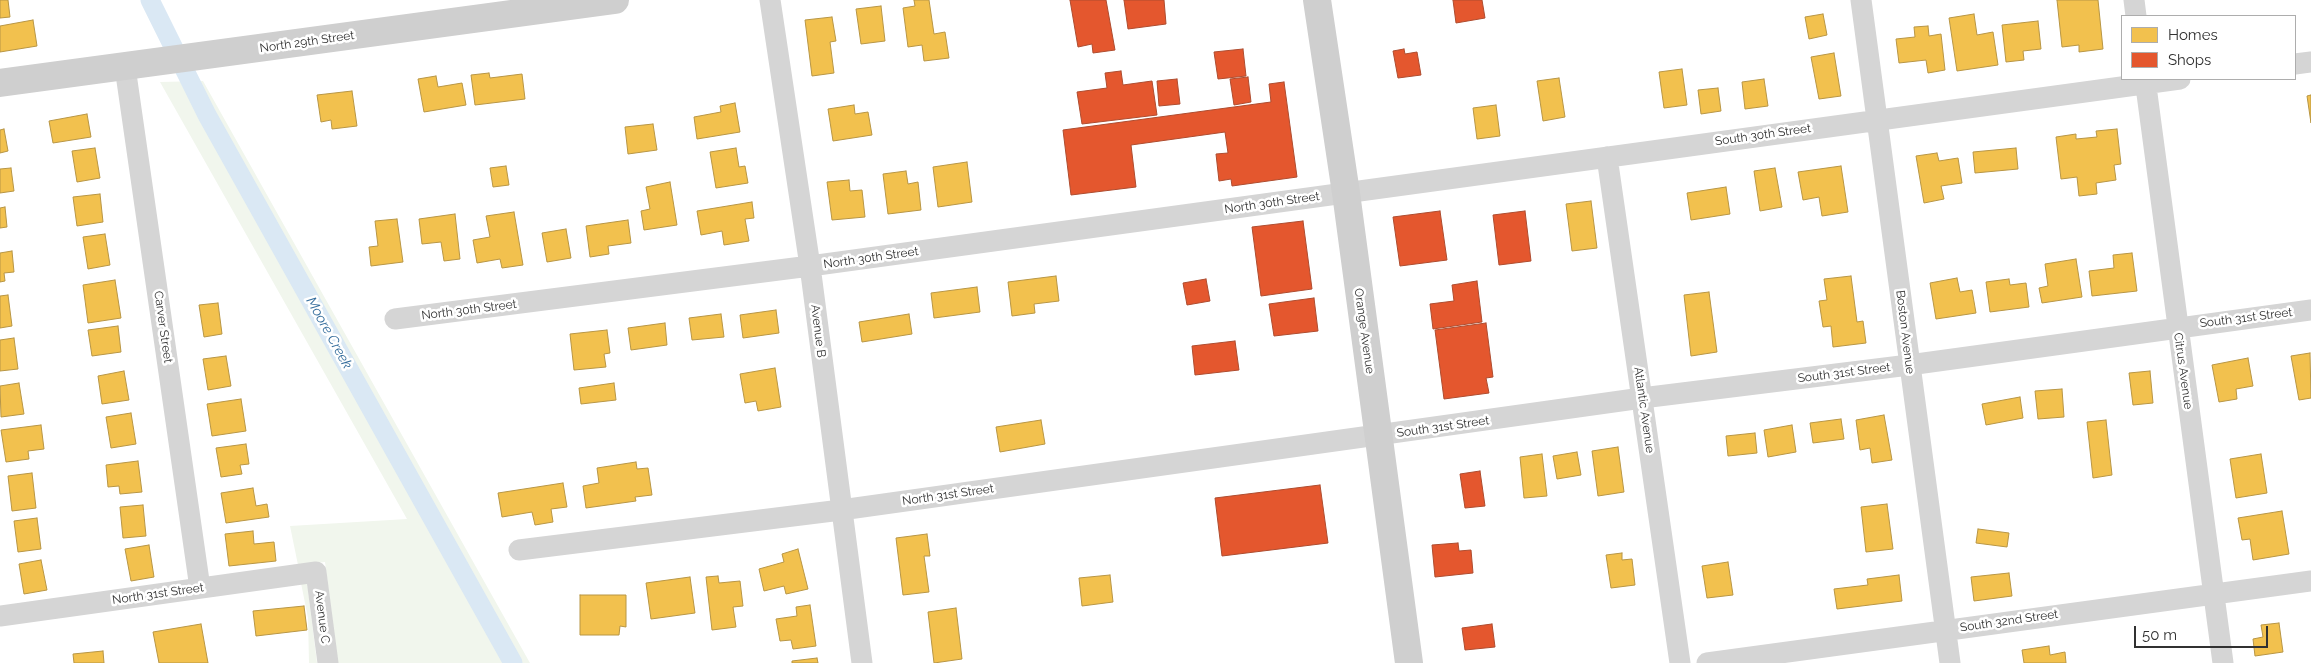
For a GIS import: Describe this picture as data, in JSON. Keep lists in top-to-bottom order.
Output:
{
  "streets": {
    "main road": ["North 29th Street", "Orange Avenue"],
    "street": [
      "South 30th Street",
      "North 30th Street",
      "South 31st Street",
      "Carver Street",
      "Avenue B",
      "Boston Avenue",
      "Citrus Avenue",
      "Atlantic Avenue",
      "North 31st Street",
      "Avenue C",
      "South 32nd Street"
    ]
  },
  "crossings": [
    ["North 29th Street", "Carver Street"],
    ["South 30th Street", "North 30th Street"],
    ["South 30th Street", "Orange Avenue"],
    ["South 30th Street", "Boston Avenue"],
    ["South 30th Street", "Citrus Avenue"],
    ["South 30th Street", "Atlantic Avenue"],
    ["North 30th Street", "Avenue B"],
    ["North 30th Street", "Orange Avenue"],
    ["South 31st Street", "Orange Avenue"],
    ["South 31st Street", "Boston Avenue"],
    ["South 31st Street", "Citrus Avenue"],
    ["South 31st Street", "Atlantic Avenue"],
    ["South 31st Street", "North 31st Street"],
    ["Carver Street", "North 31st Street"],
    ["Avenue B", "North 31st Street"],
    ["Orange Avenue", "North 31st Street"],
    ["Boston Avenue", "South 32nd Street"],
    ["Citrus Avenue", "South 32nd Street"],
    ["North 31st Street", "Avenue C"]
  ],
  "water": ["Moore Creek"],
  "legend": ["Homes", "Shops"],
  "scale_bar": "50 m"
}
